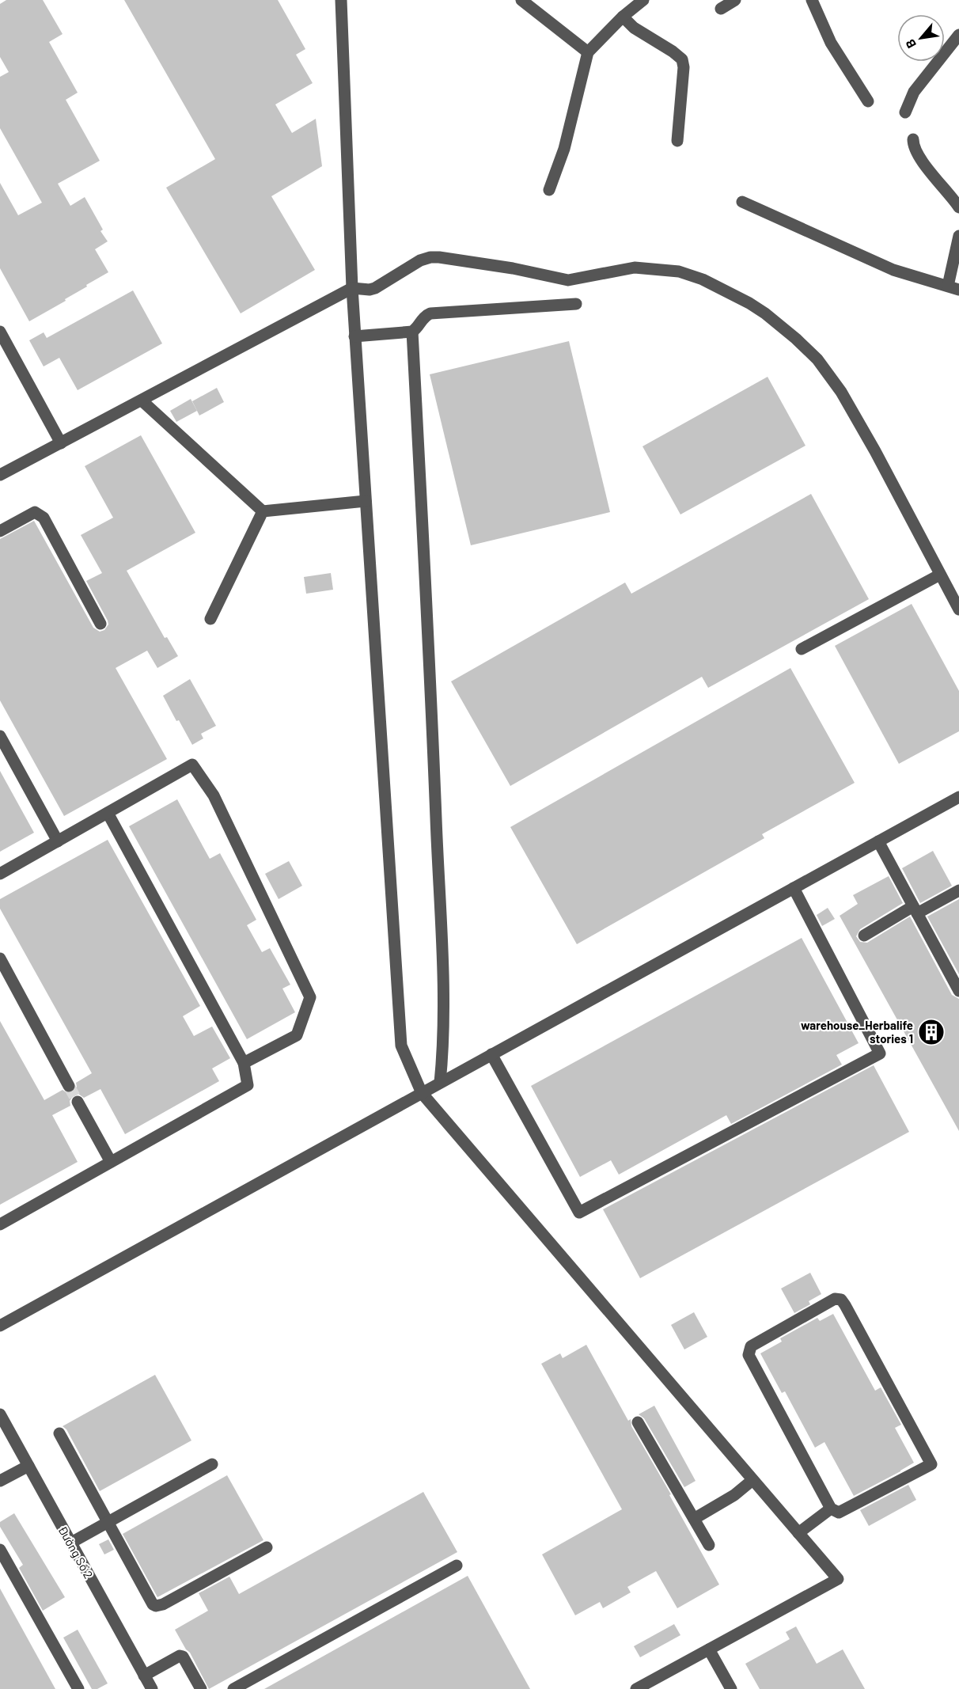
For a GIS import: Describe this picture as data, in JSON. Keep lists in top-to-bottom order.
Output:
{
  "streets": {
    "street": ["Đường Số 2"]
  },
  "places": {
    "building": ["warehouse_Herbalife stories 1"]
  },
  "north": "bottom left"
}
